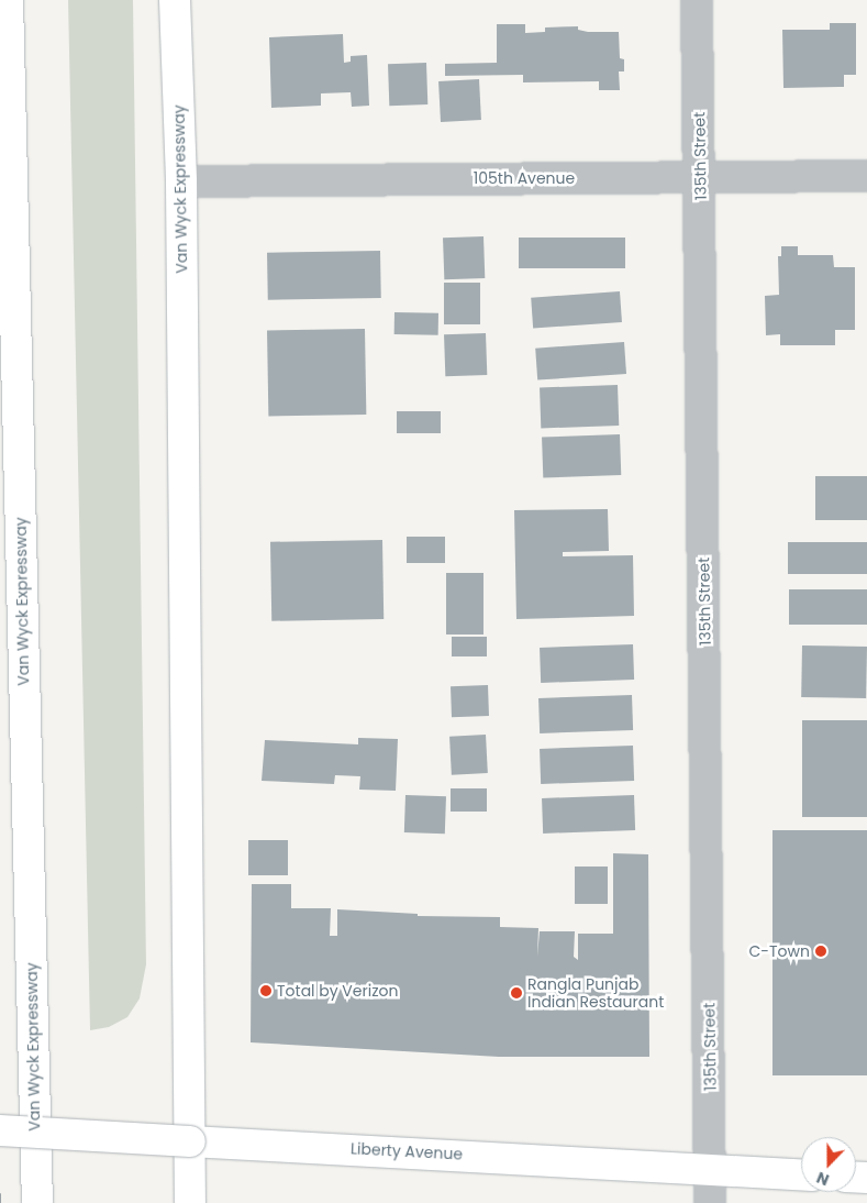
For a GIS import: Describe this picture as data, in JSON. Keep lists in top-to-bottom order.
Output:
{
  "streets": {
    "main road": ["Van Wyck Expressway", "Liberty Avenue"],
    "street": ["135th Street", "105th Avenue"]
  },
  "crossings": [
    ["135th Street", "105th Avenue"],
    ["135th Street", "Liberty Avenue"],
    ["105th Avenue", "Van Wyck Expressway"],
    ["Van Wyck Expressway", "Liberty Avenue"]
  ],
  "places": ["C-Town", "Total by Verizon", "Rangla Punjab Indian Restaurant"],
  "north": "bottom"
}
